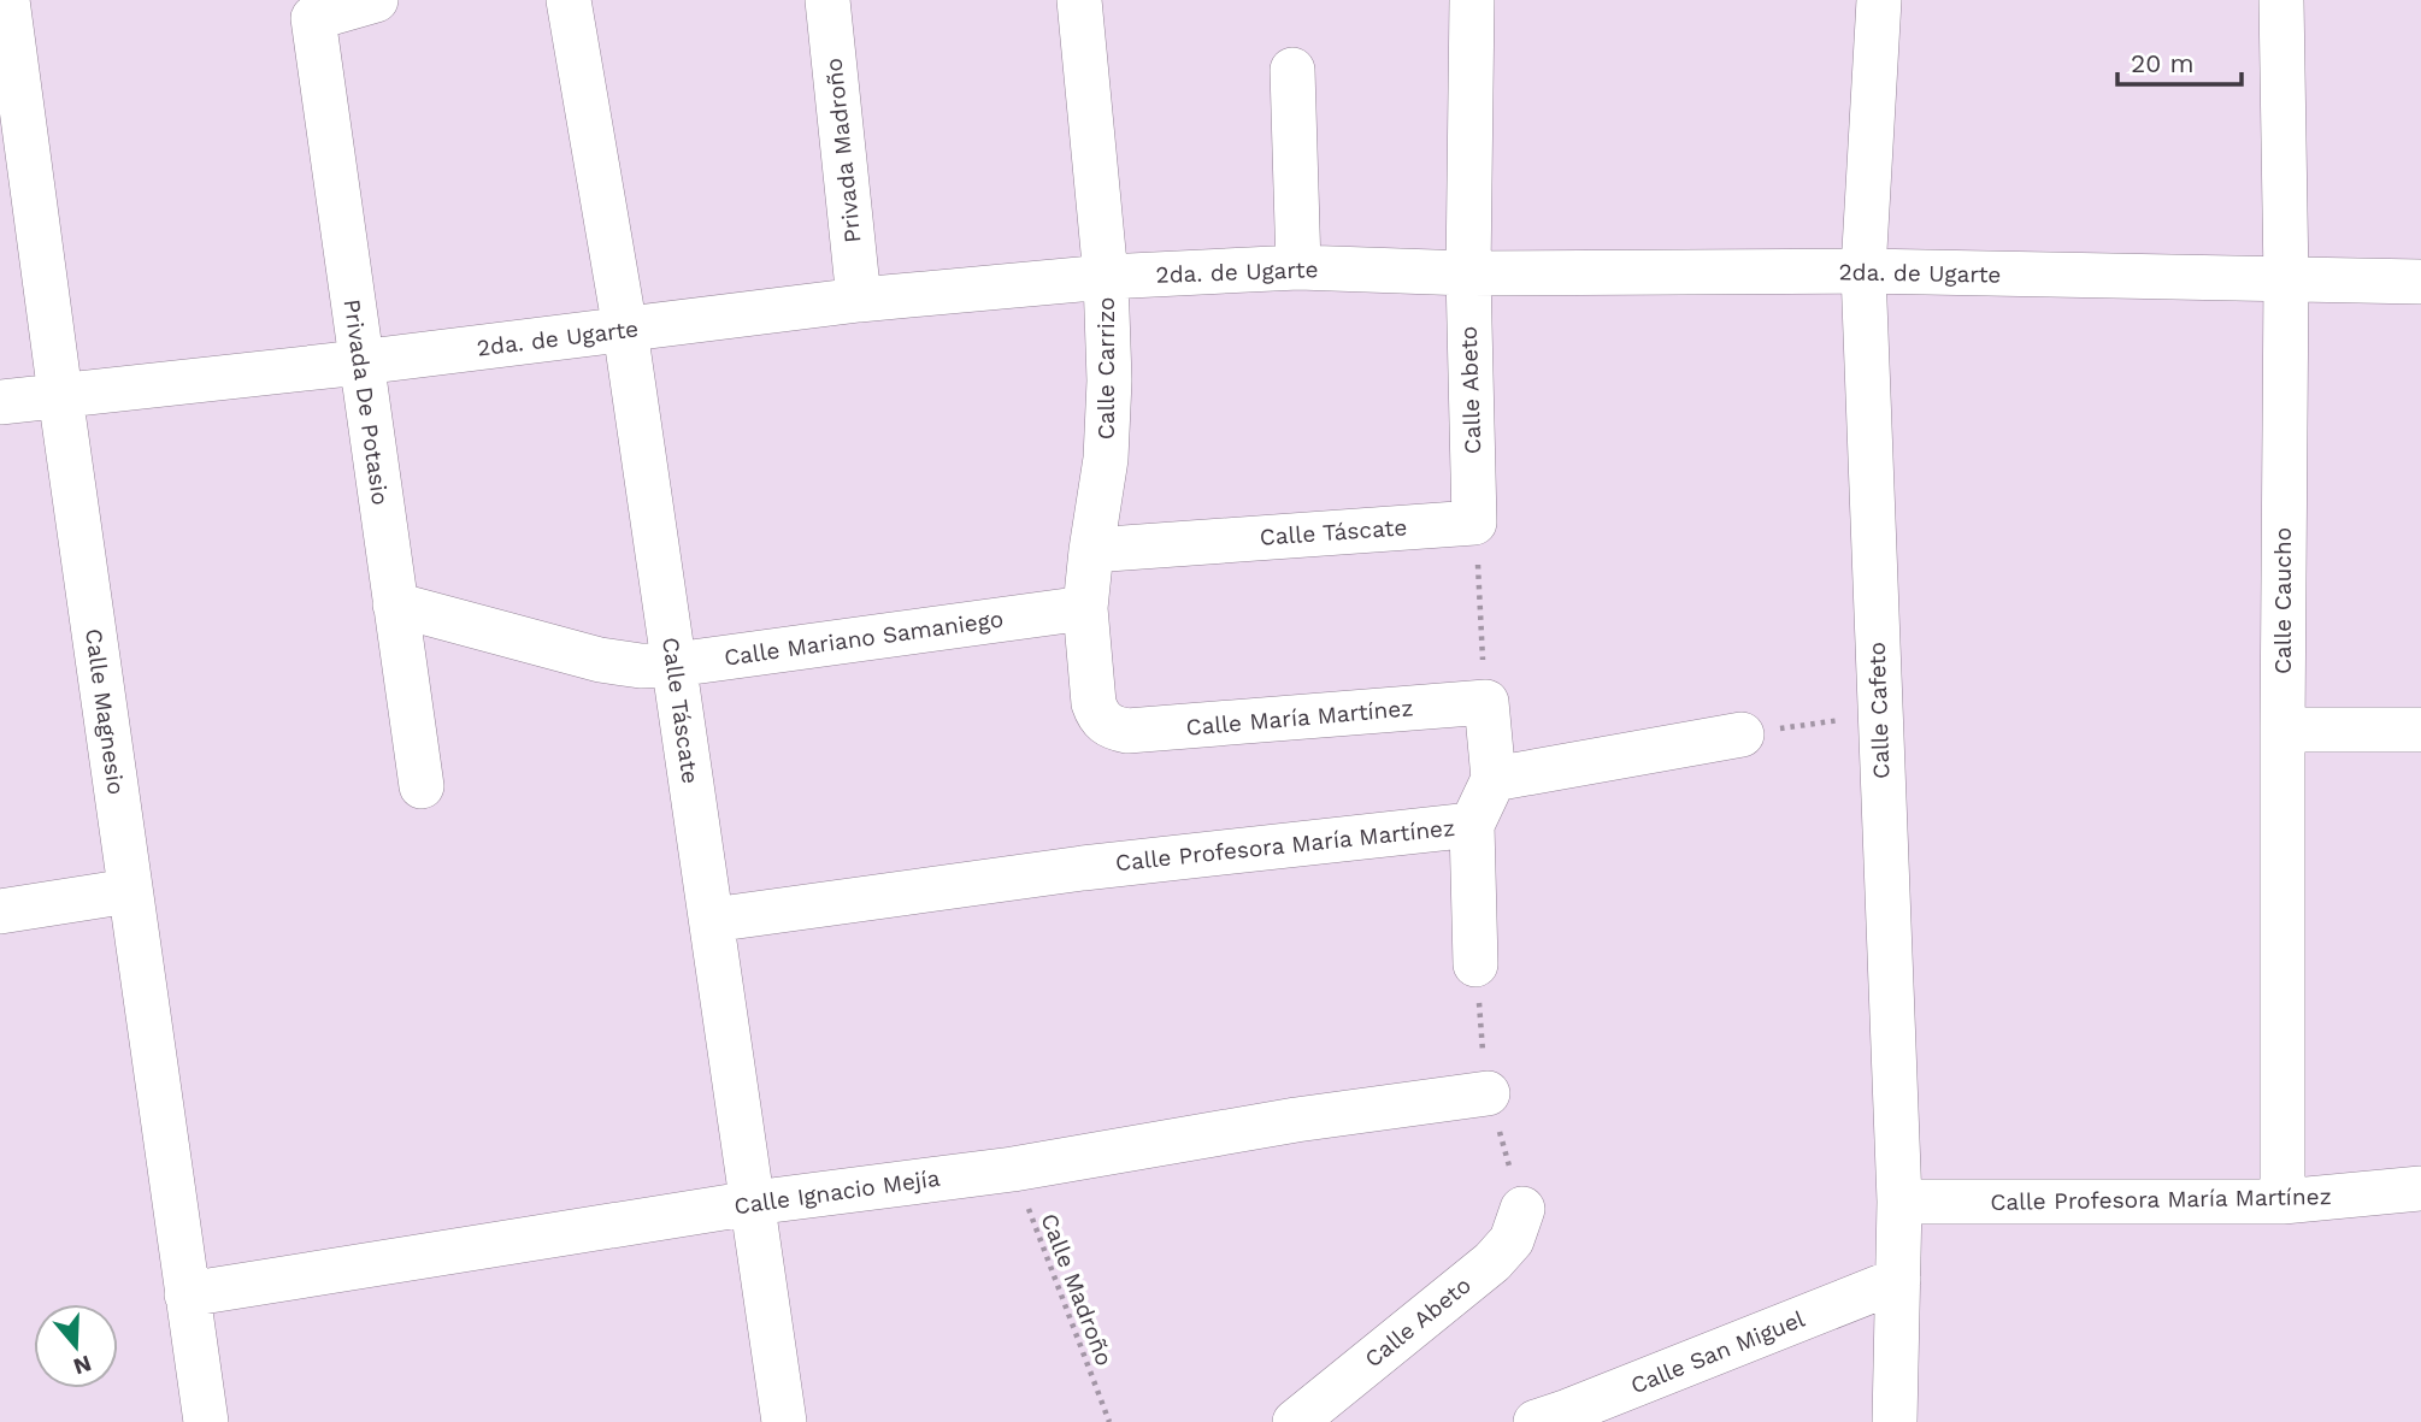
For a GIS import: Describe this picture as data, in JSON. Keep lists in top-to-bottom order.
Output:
{
  "streets": {
    "street": [
      "Privada Madroño",
      "2da. de Ugarte",
      "Calle Carrizo",
      "Calle Abeto",
      "Privada De Potasio",
      "Calle Táscate",
      "Calle Caucho",
      "Calle Mariano Samaniego",
      "Calle Cafeto",
      "Calle Magnesio",
      "Calle María Martínez",
      "Calle Profesora María Martínez",
      "Calle Ignacio Mejía",
      "Calle San Miguel"
    ],
    "path": ["Calle Madroño"]
  },
  "crossings": [
    ["Privada Madroño", "2da. de Ugarte"],
    ["2da. de Ugarte", "Calle Carrizo"],
    ["2da. de Ugarte", "Calle Abeto"],
    ["2da. de Ugarte", "Privada De Potasio"],
    ["2da. de Ugarte", "Calle Táscate"],
    ["2da. de Ugarte", "Calle Caucho"],
    ["2da. de Ugarte", "Calle Cafeto"],
    ["2da. de Ugarte", "Calle Magnesio"],
    ["Calle Carrizo", "Calle Táscate"],
    ["Calle Carrizo", "Calle Mariano Samaniego"],
    ["Calle Carrizo", "Calle María Martínez"],
    ["Calle Abeto", "Calle Táscate"],
    ["Privada De Potasio", "Calle Mariano Samaniego"],
    ["Calle Táscate", "Calle Mariano Samaniego"],
    ["Calle Táscate", "Calle Profesora María Martínez"],
    ["Calle Táscate", "Calle Ignacio Mejía"],
    ["Calle Caucho", "Calle Profesora María Martínez"],
    ["Calle Cafeto", "Calle Profesora María Martínez"],
    ["Calle Cafeto", "Calle San Miguel"],
    ["Calle Magnesio", "Calle Ignacio Mejía"],
    ["Calle Ignacio Mejía", "Calle Madroño"]
  ],
  "scale_bar": "20 m",
  "north": "bottom"
}
